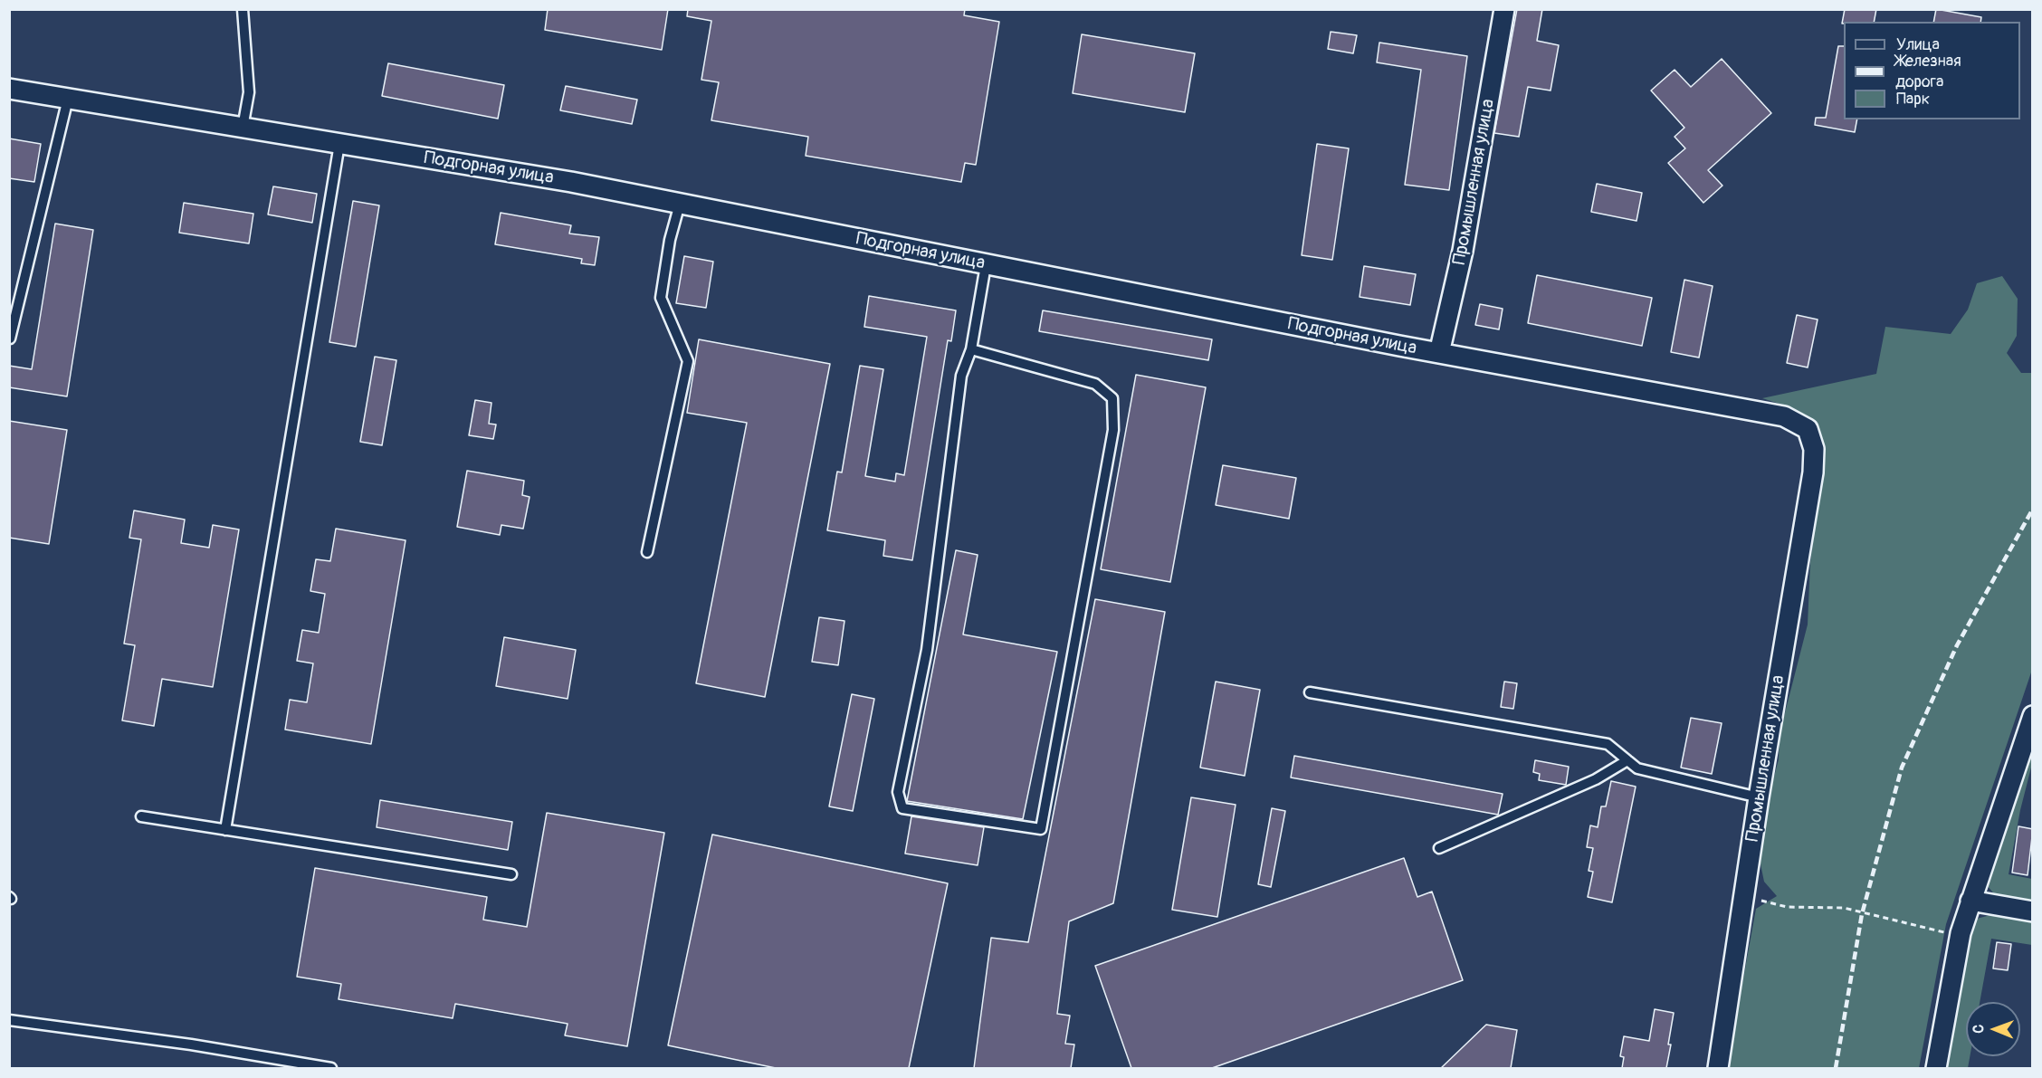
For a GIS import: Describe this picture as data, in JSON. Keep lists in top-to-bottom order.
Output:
{
  "streets": {
    "street": ["Подгорная улица", "Промышленная улица"]
  },
  "crossings": [
    ["Подгорная улица", "Промышленная улица"]
  ],
  "legend": ["Улица", "Железная дорога", "Парк"],
  "north": "left"
}
